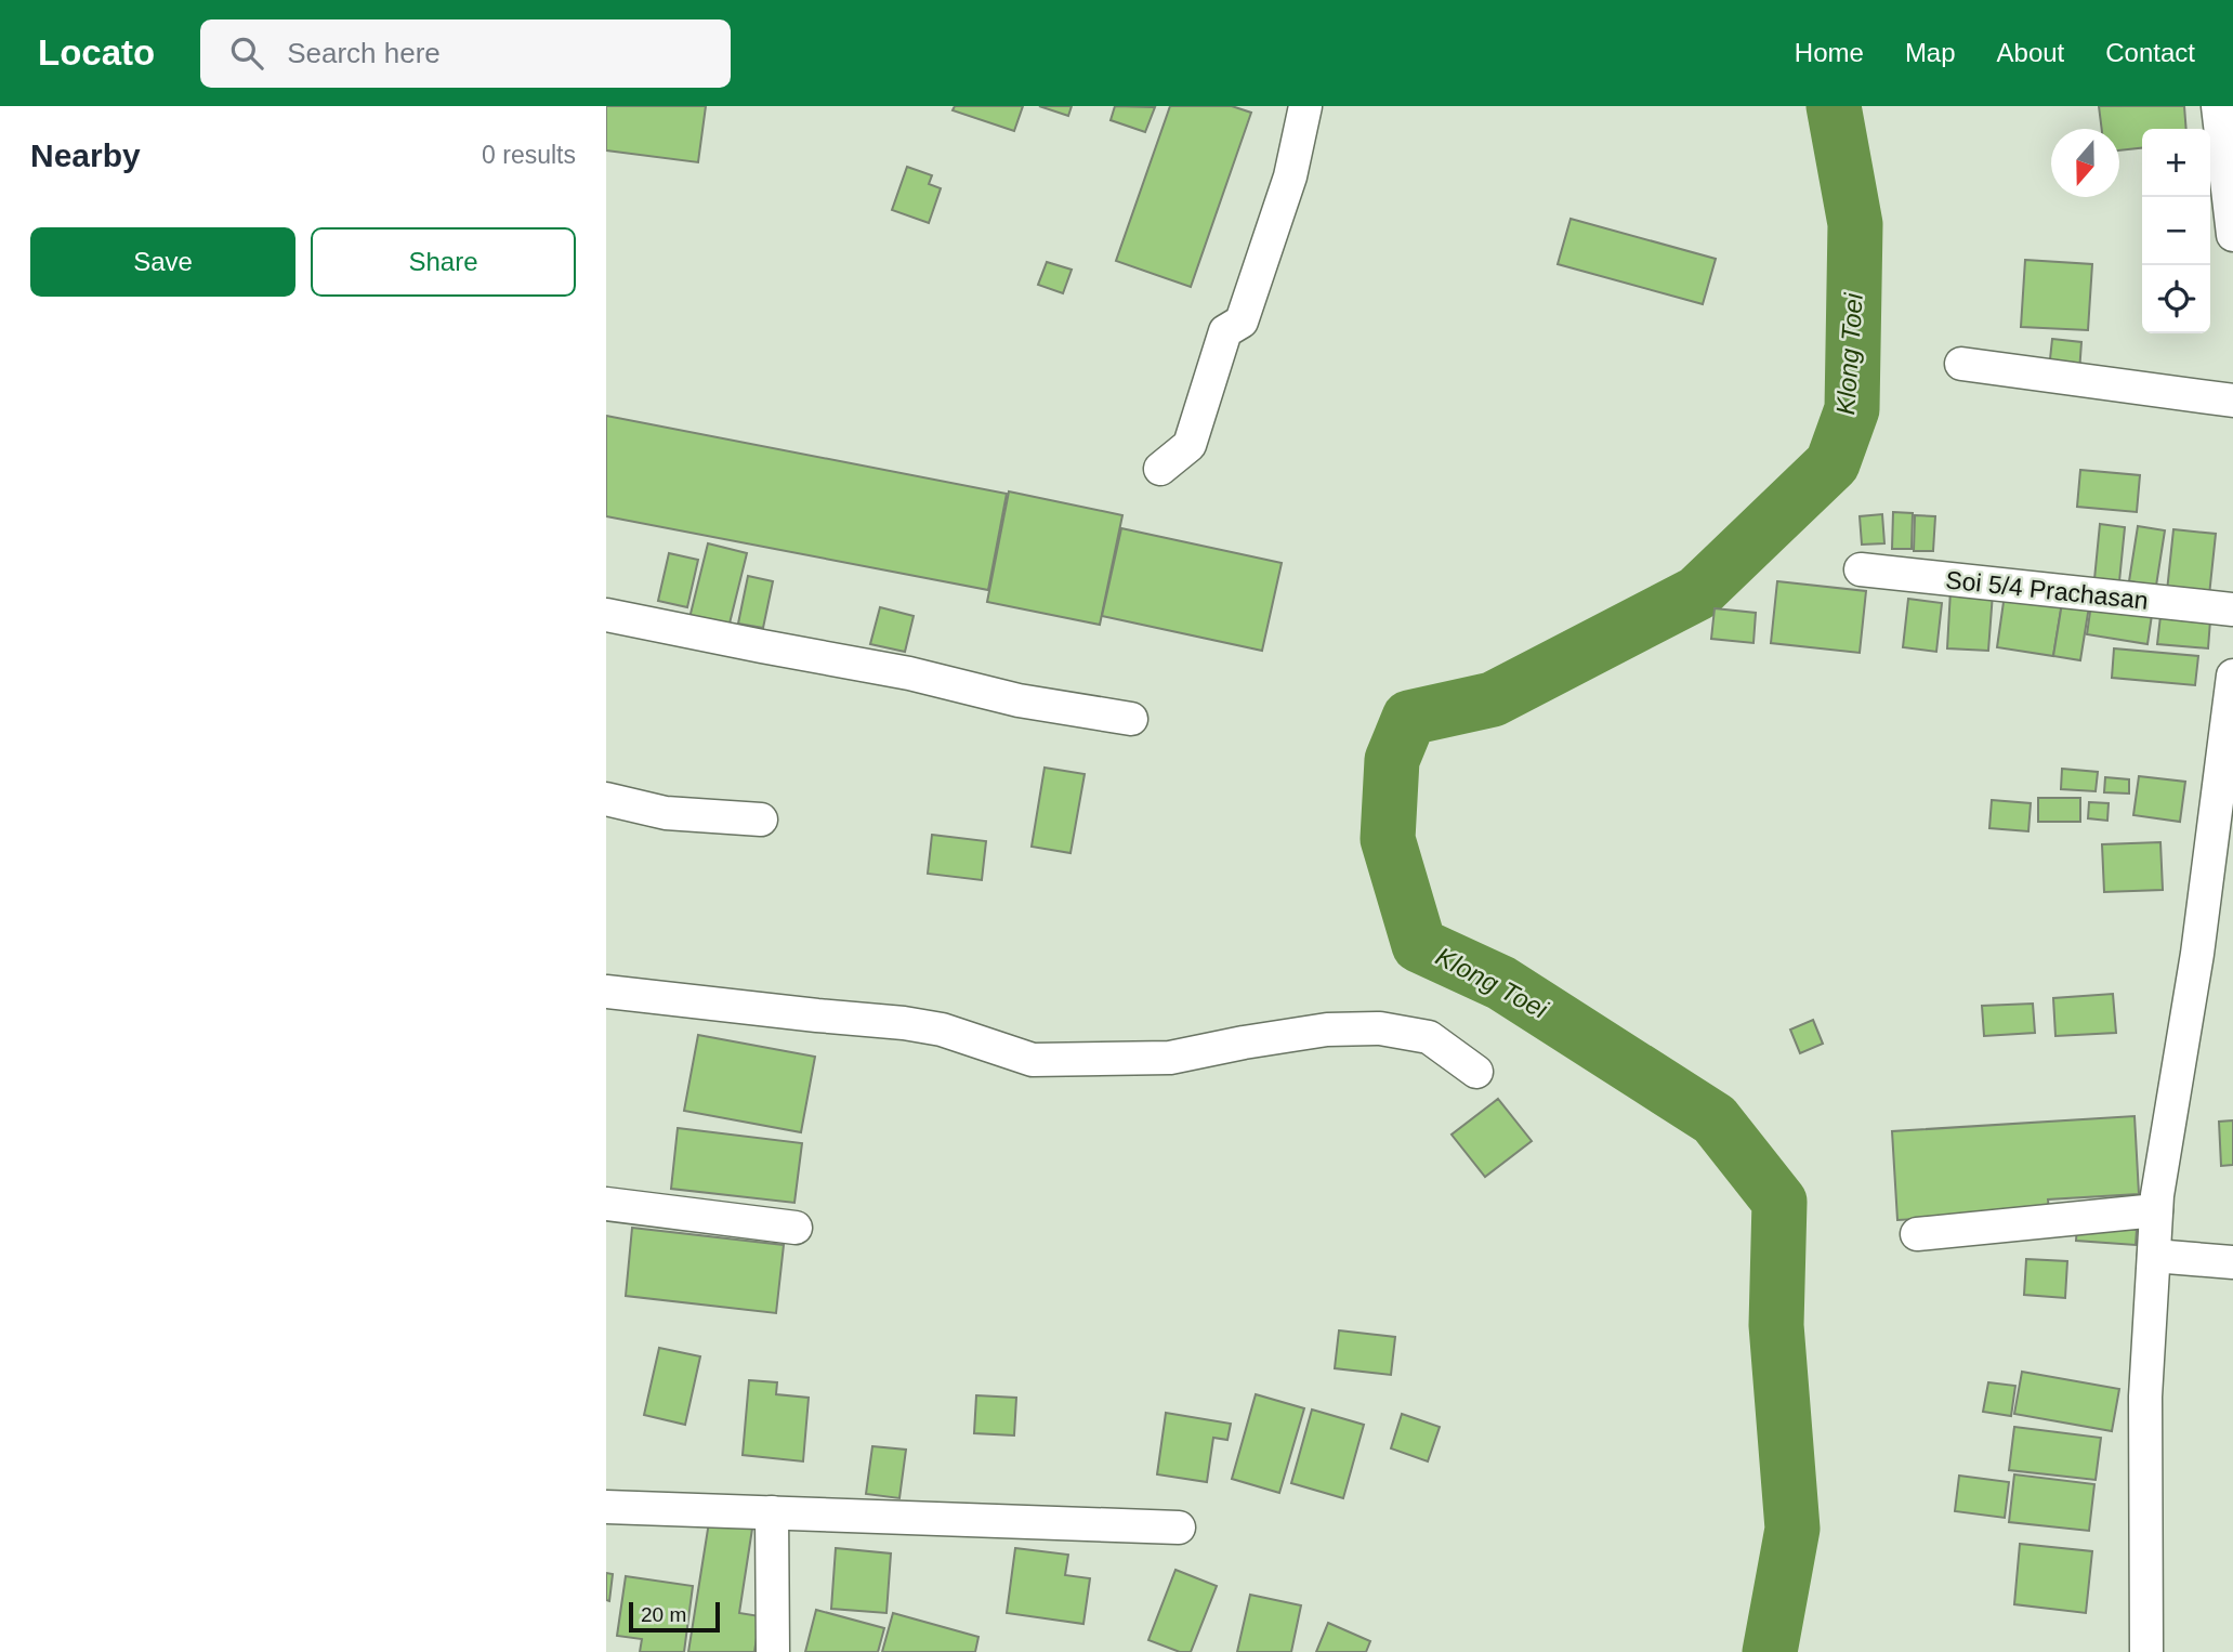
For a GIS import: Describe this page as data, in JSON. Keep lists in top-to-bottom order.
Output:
{
  "streets": {
    "street": ["Soi 5/4 Prachasan"]
  },
  "water": ["Klong Toei"],
  "scale_bar": "20 m",
  "north": "bottom",
  "page": {
    "header": "Locato",
    "search": "Search here",
    "nav": [
      "Home",
      "Map",
      "About",
      "Contact"
    ],
    "heading": ["Nearby", "0 results"],
    "map_buttons": ["+", "−"],
    "buttons": ["Save", "Share"],
    "scale": "20 m"
  }
}
